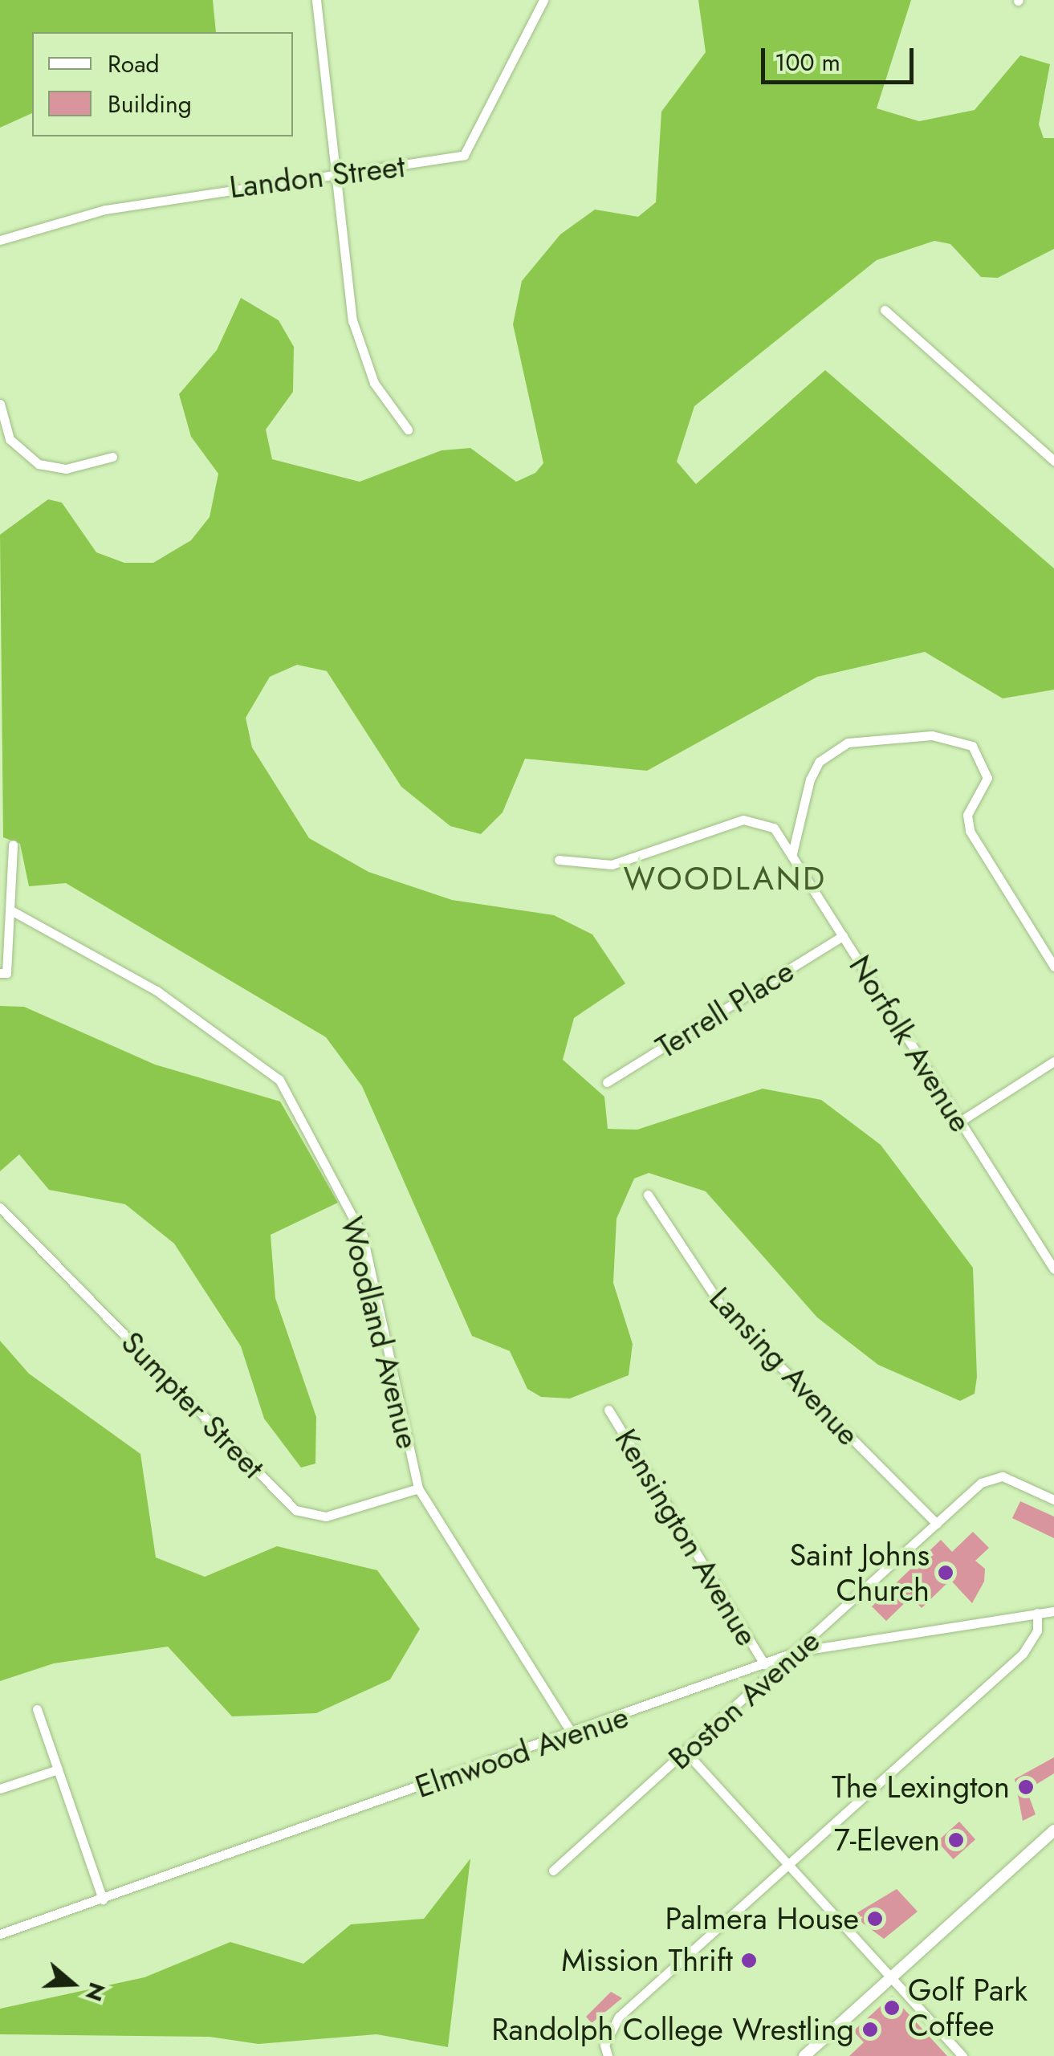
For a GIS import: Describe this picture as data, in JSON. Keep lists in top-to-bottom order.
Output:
{
  "streets": {
    "street": [
      "Landon Street",
      "Terrell Place",
      "Norfolk Avenue",
      "Woodland Avenue",
      "Lansing Avenue",
      "Sumpter Street",
      "Kensington Avenue",
      "Boston Avenue",
      "Elmwood Avenue"
    ]
  },
  "crossings": [
    ["Terrell Place", "Norfolk Avenue"],
    ["Woodland Avenue", "Sumpter Street"],
    ["Woodland Avenue", "Elmwood Avenue"],
    ["Lansing Avenue", "Boston Avenue"],
    ["Kensington Avenue", "Elmwood Avenue"],
    ["Boston Avenue", "Elmwood Avenue"]
  ],
  "districts": ["WOODLAND"],
  "places": [
    "Saint Johns Church",
    "The Lexington",
    "7-Eleven",
    "Palmera House",
    "Mission Thrift",
    "Golf Park Coffee",
    "Randolph College Wrestling"
  ],
  "legend": ["Road", "Building"],
  "scale_bar": "100 m",
  "north": "right"
}
